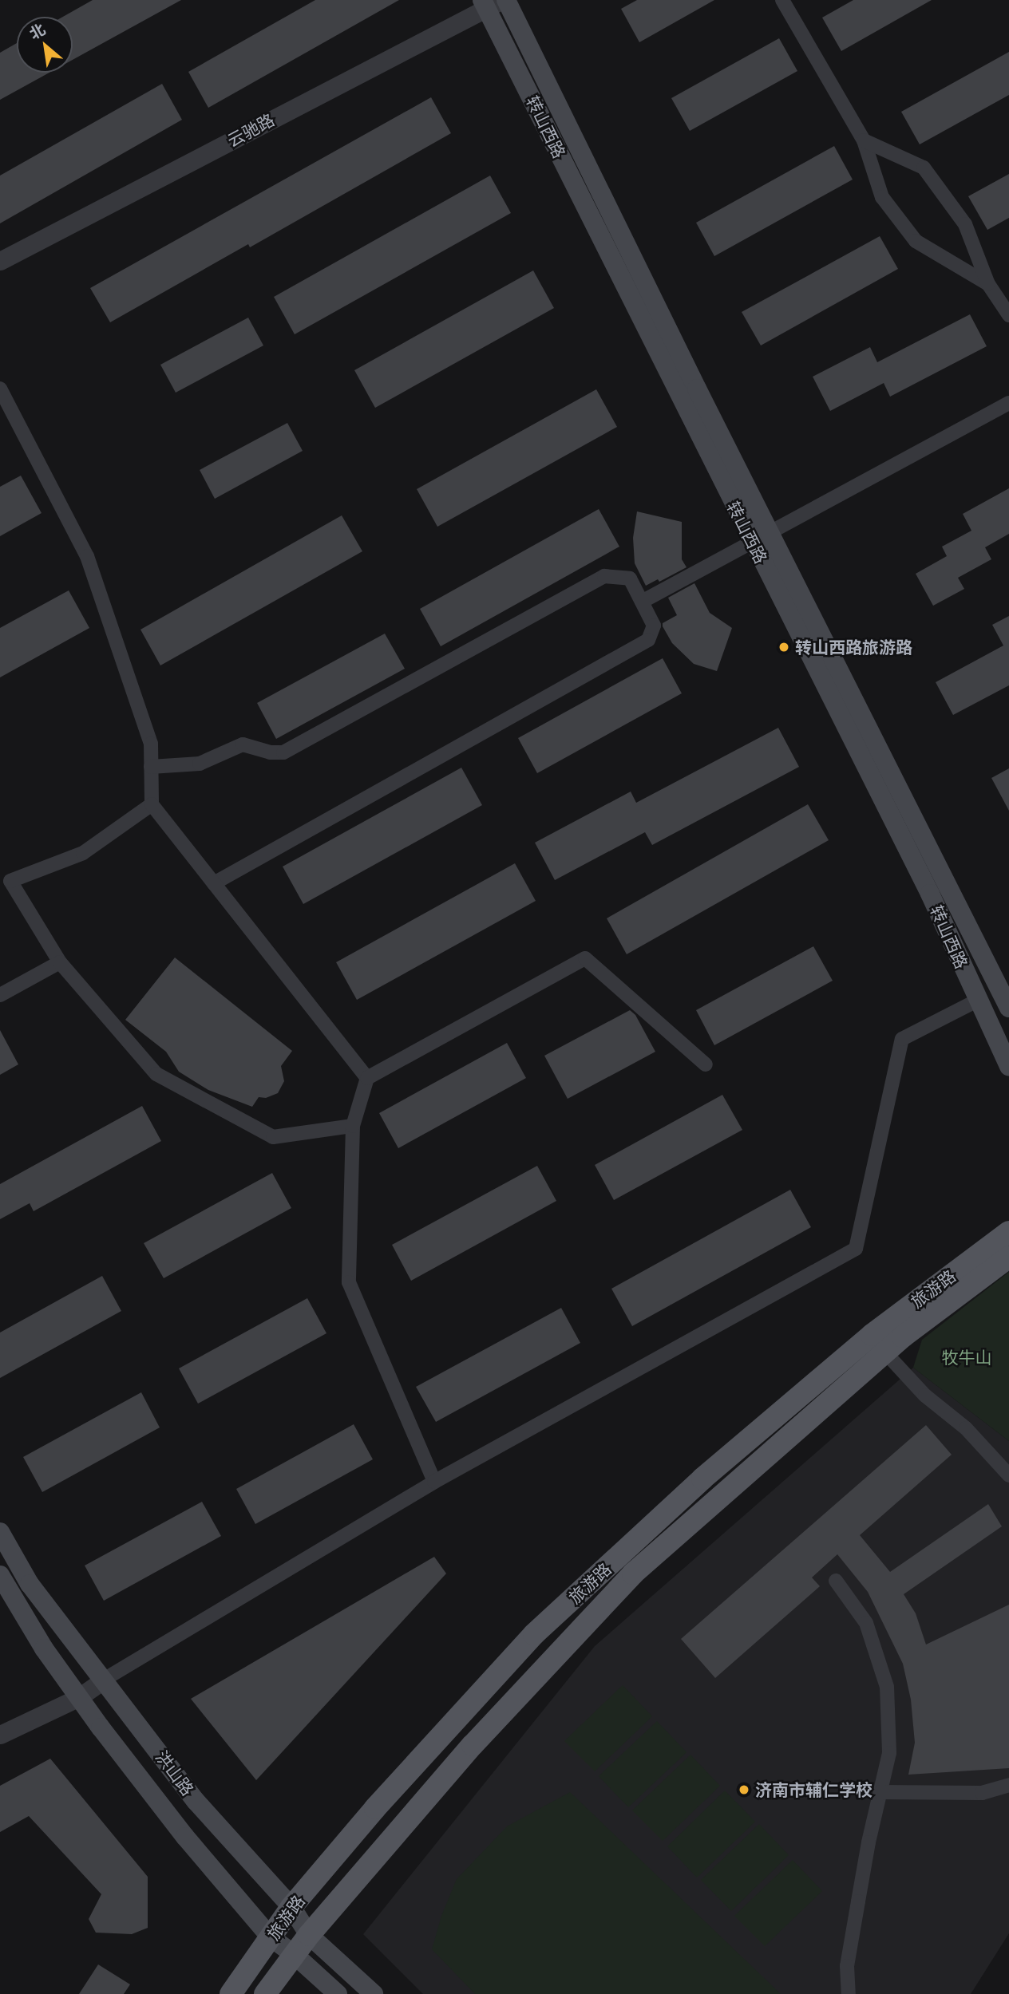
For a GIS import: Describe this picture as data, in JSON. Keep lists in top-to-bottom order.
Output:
{
  "streets": {
    "main road": ["转山西路", "旅游路", "洪山路"],
    "street": ["云驰路"]
  },
  "crossings": [
    ["转山西路", "云驰路"],
    ["旅游路", "洪山路"]
  ],
  "parks": ["牧牛山"],
  "places": ["转山西路旅游路", "济南市辅仁学校"],
  "north": "top left"
}
